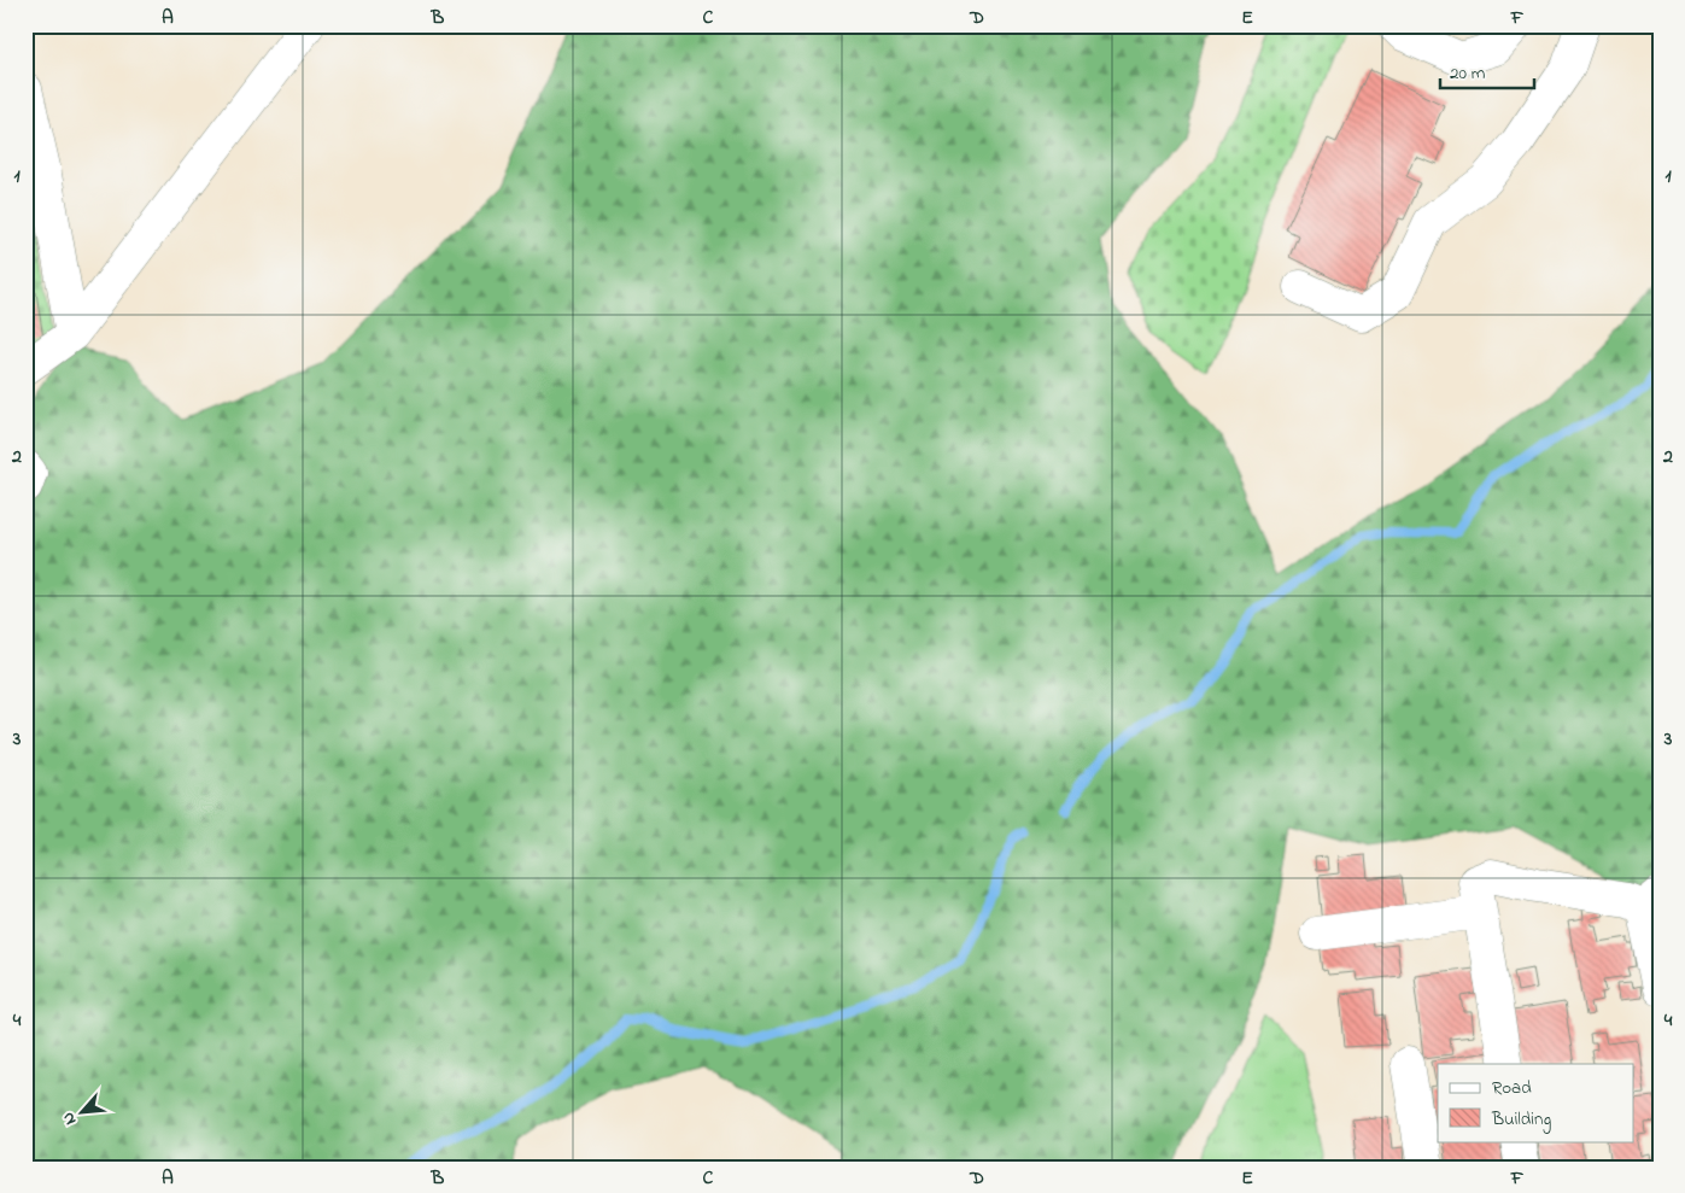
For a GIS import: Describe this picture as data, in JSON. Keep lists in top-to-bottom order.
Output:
{
  "legend": ["Road", "Building"],
  "scale_bar": "20 m",
  "north": "bottom left",
  "grid": {
    "columns": [
      "A",
      "B",
      "C",
      "D",
      "E",
      "F"
    ],
    "rows": [
      "1",
      "2",
      "3",
      "4"
    ]
  }
}
